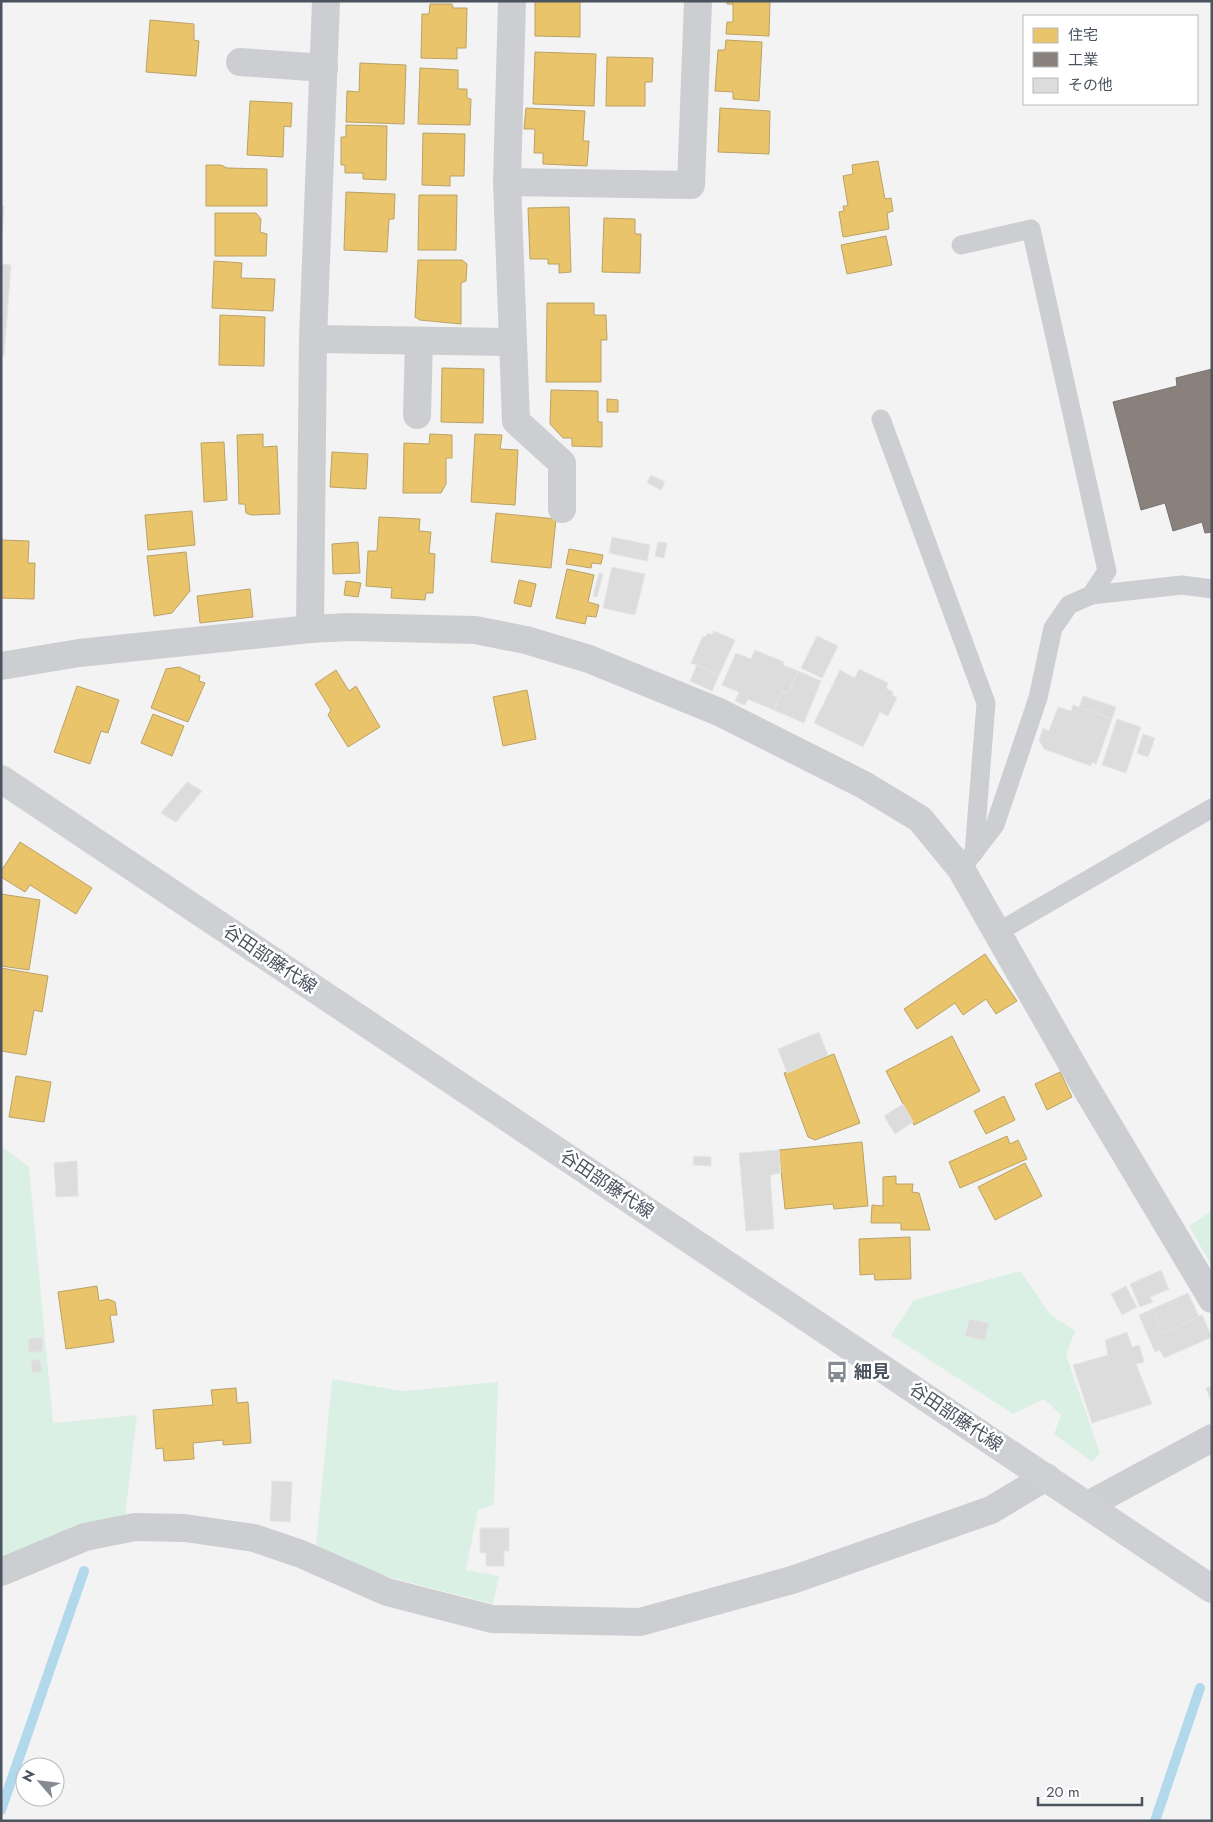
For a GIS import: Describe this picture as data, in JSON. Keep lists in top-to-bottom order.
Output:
{
  "streets": {
    "main road": ["谷田部藤代線"]
  },
  "places": {
    "bus stop": ["細見"]
  },
  "legend": ["住宅", "工業", "その他"],
  "scale_bar": "20 m",
  "north": "top left"
}
